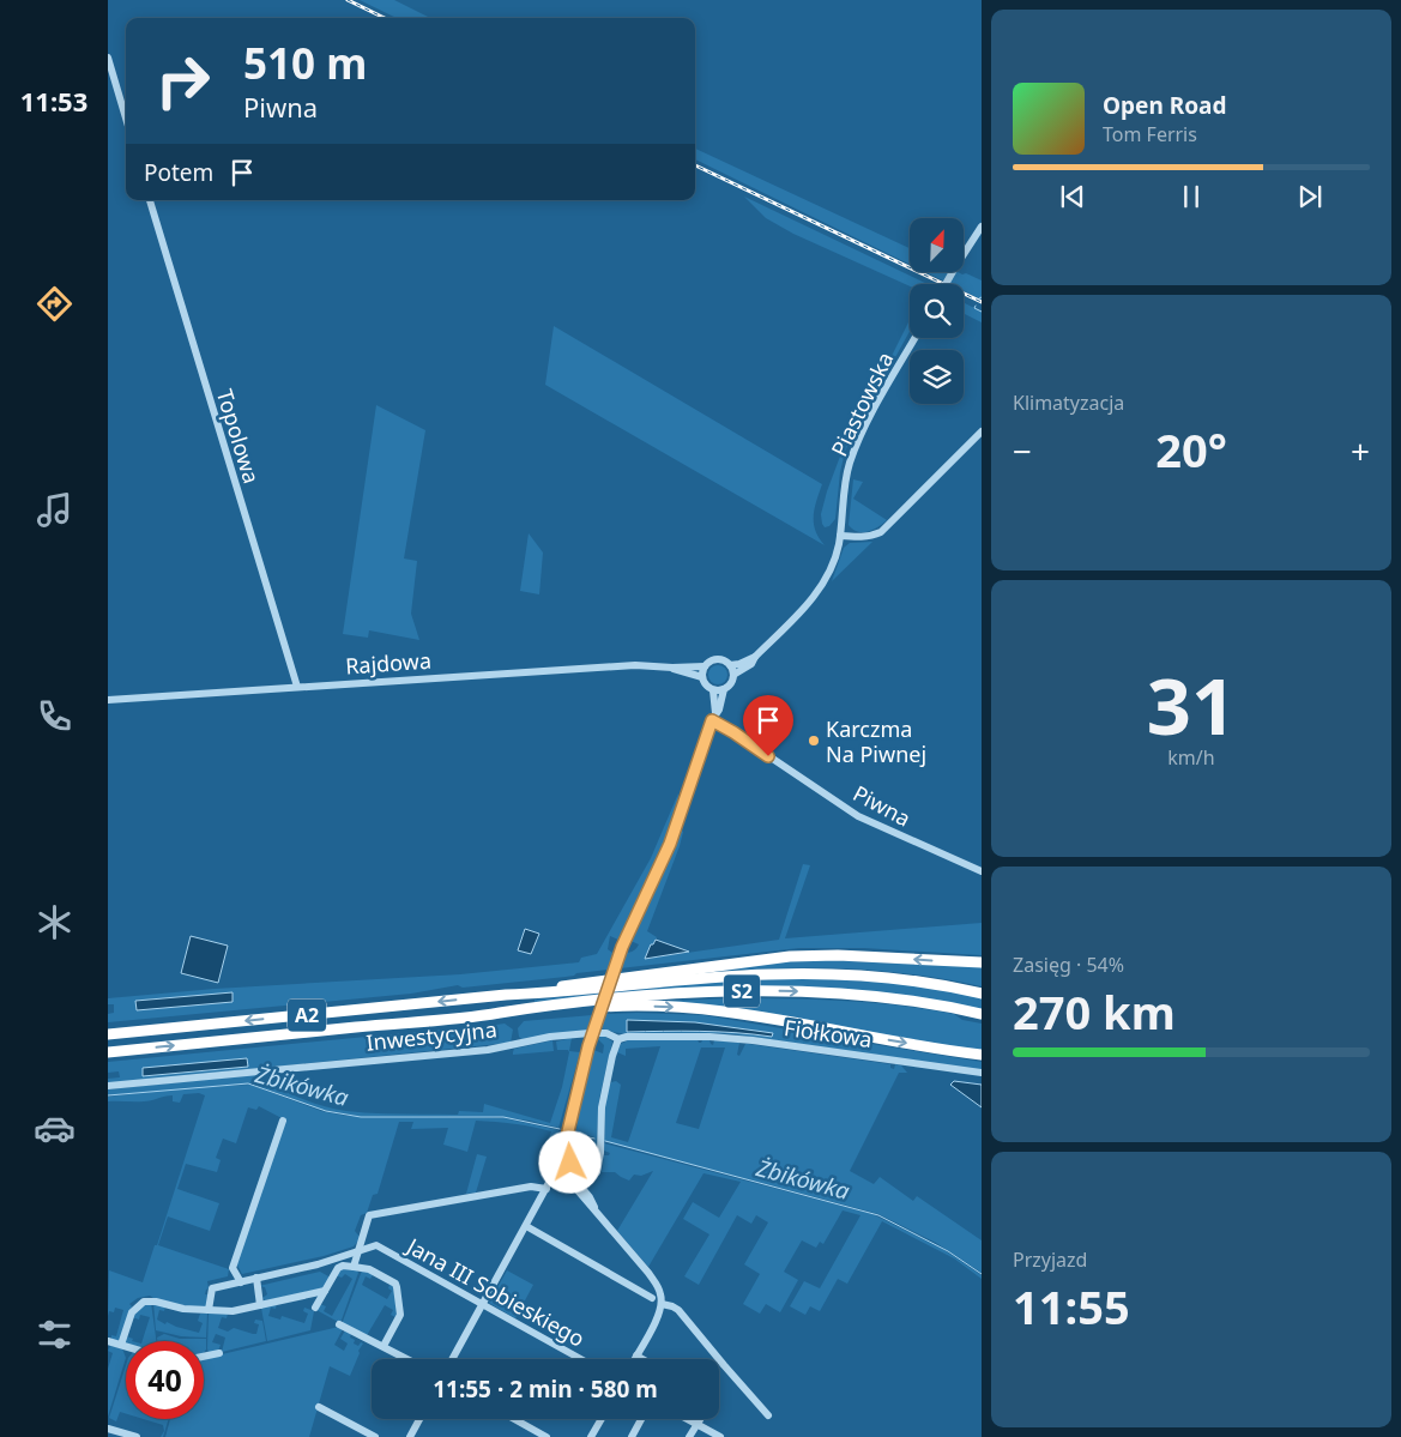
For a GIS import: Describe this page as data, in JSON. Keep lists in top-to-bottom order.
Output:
{
  "streets": {
    "highway": ["S2", "A2"],
    "street": [
      "Piastowska",
      "Topolowa",
      "Rajdowa",
      "Piwna",
      "Fiołkowa",
      "Inwestycyjna",
      "Jana III Sobieskiego"
    ]
  },
  "crossings": [
    ["Piastowska", "Rajdowa"],
    ["Topolowa", "Rajdowa"],
    ["S2", "A2"],
    ["Fiołkowa", "Inwestycyjna"]
  ],
  "water": ["Żbikówka"],
  "places": ["Karczma Na Piwnej"],
  "north": "top right",
  "page": {
    "tabs": "11:53",
    "turn": ["510 m", "Piwna"],
    "song": ["Open Road", "Tom Ferris"],
    "then": "Potem",
    "tile": [
      "Klimatyzacja",
      ["31", "km/h"],
      ["Zasięg · 54%", "270 km"],
      ["Przyjazd", "11:55"]
    ],
    "heat": ["−", "20°", "+"],
    "limit": "40",
    "trip": "11:55 · 2 min · 580 m"
  }
}
